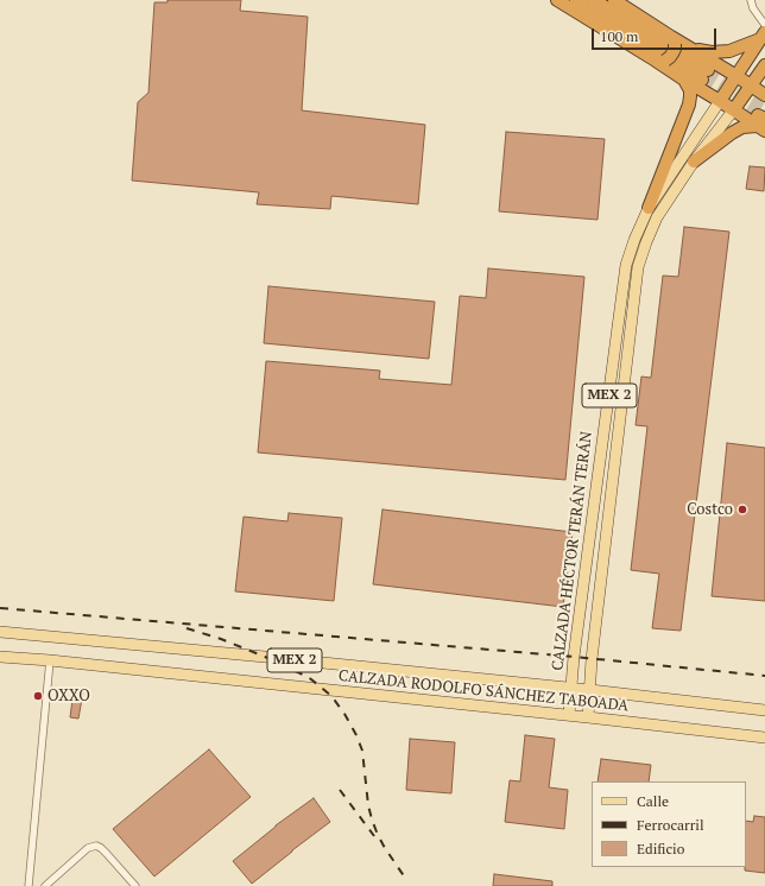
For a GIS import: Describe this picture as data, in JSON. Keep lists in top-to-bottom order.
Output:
{
  "streets": {
    "highway": ["CALZADA HÉCTOR TERÁN TERÁN"],
    "main road": ["MEX 2", "CALZADA RODOLFO SÁNCHEZ TABOADA"]
  },
  "crossings": [
    ["CALZADA HÉCTOR TERÁN TERÁN", "CALZADA RODOLFO SÁNCHEZ TABOADA"]
  ],
  "places": ["Costco", "OXXO"],
  "legend": ["Calle", "Ferrocarril", "Edificio"],
  "scale_bar": "100 m"
}
